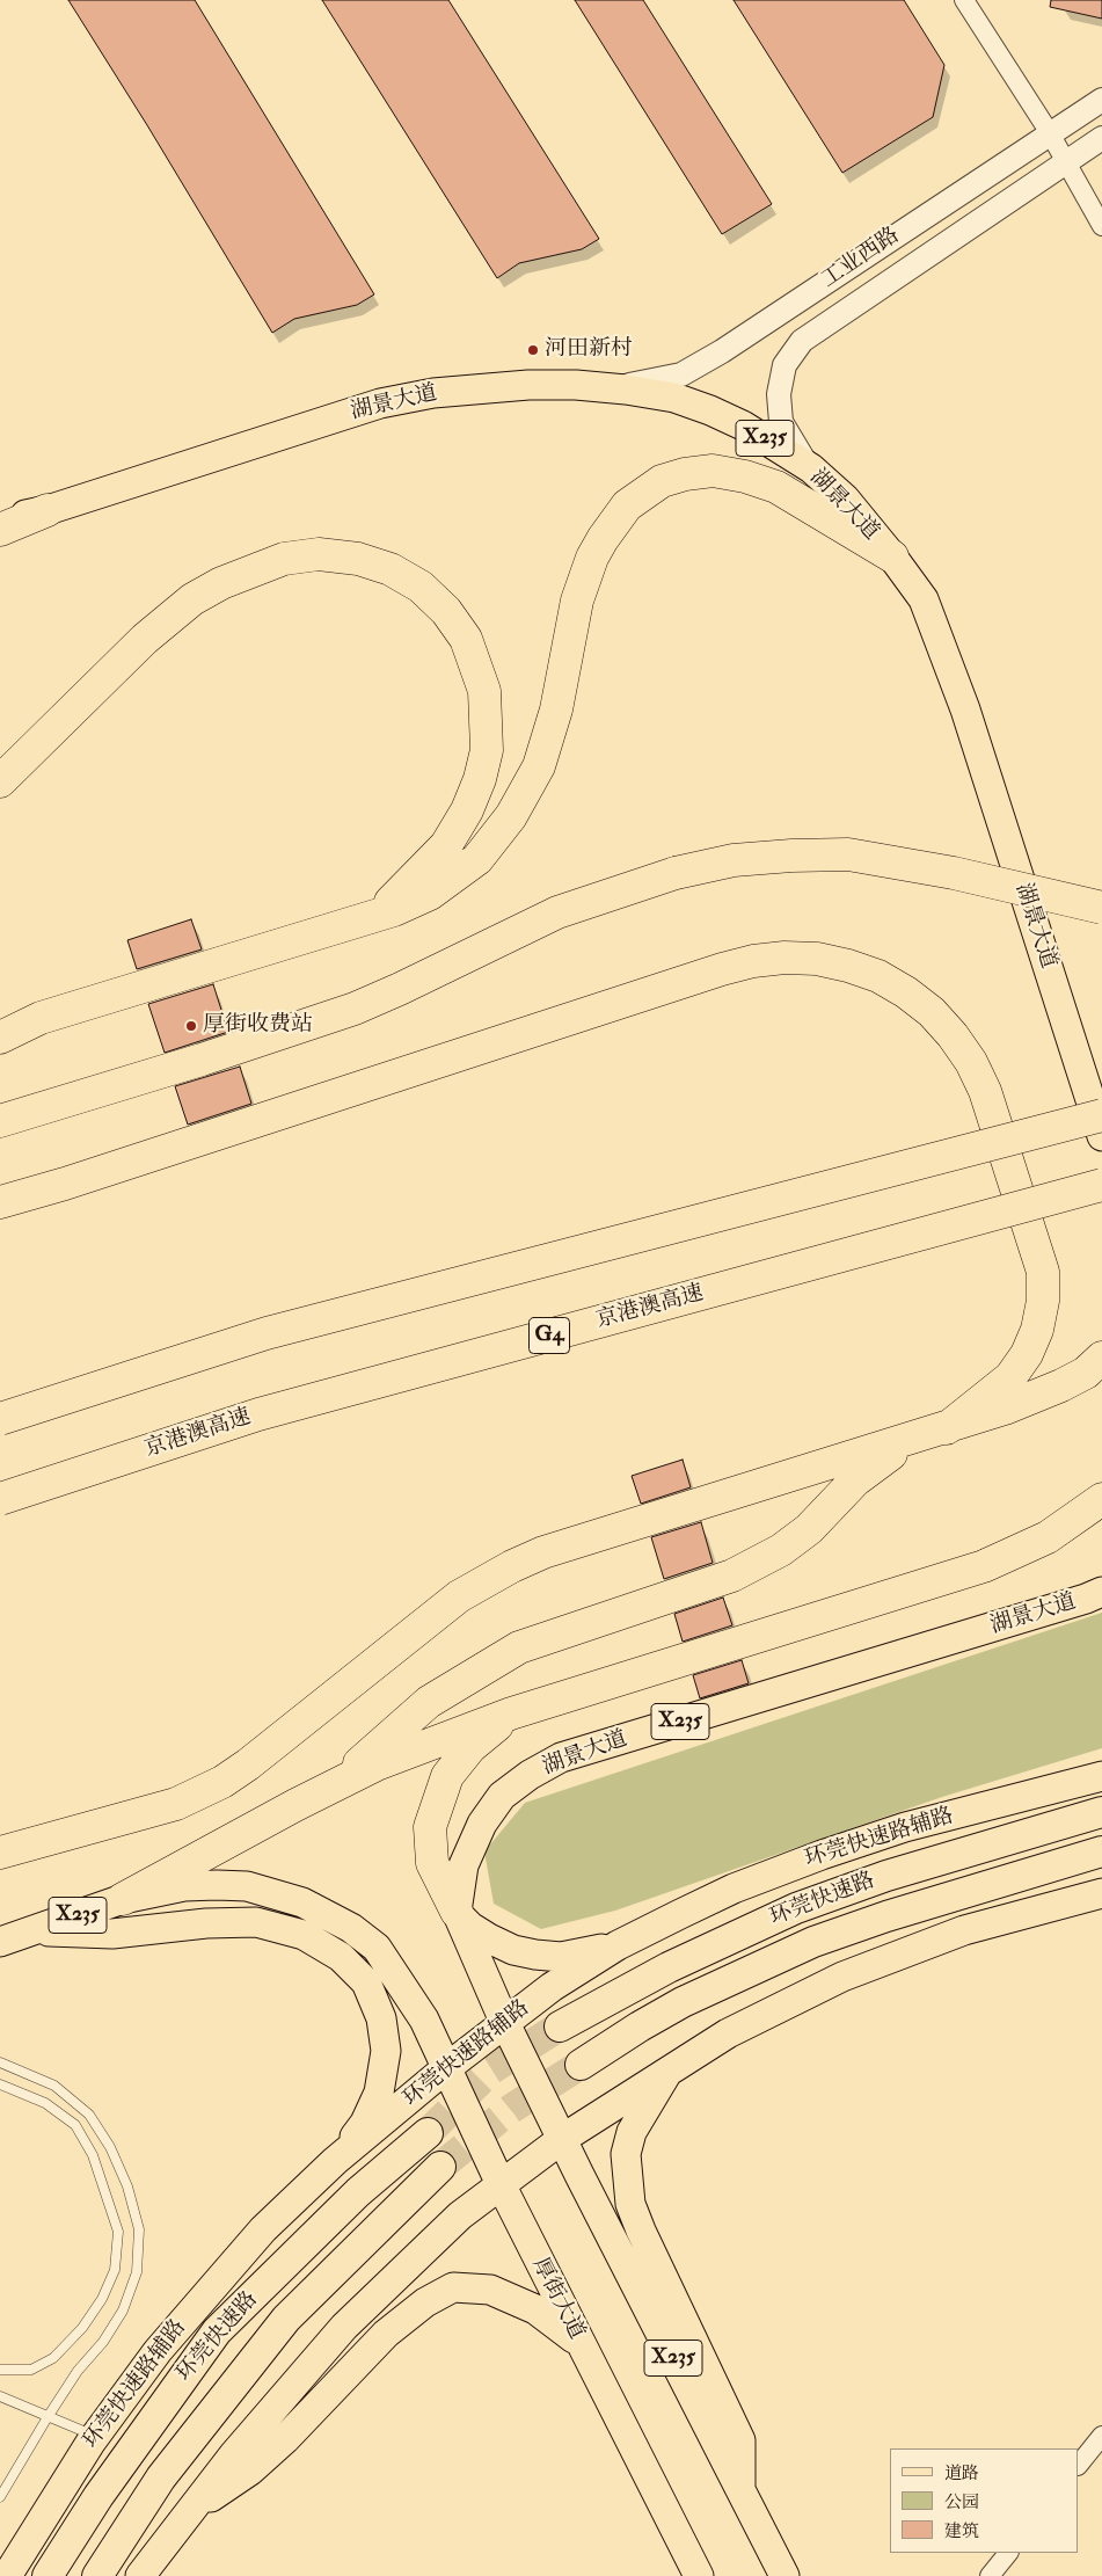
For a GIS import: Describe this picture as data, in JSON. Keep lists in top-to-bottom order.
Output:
{
  "streets": {
    "highway": ["京港澳高速", "G4", "环莞快速路"],
    "main road": [
      "湖景大道",
      "X235",
      "环莞快速路辅路",
      "厚街大道"
    ],
    "street": ["工业西路"]
  },
  "crossings": [
    ["工业西路", "湖景大道"],
    ["湖景大道", "X235"],
    ["X235", "环莞快速路辅路"],
    ["X235", "厚街大道"],
    ["环莞快速路辅路", "厚街大道"]
  ],
  "places": ["河田新村", "厚街收费站"],
  "legend": ["道路", "公园", "建筑"]
}
